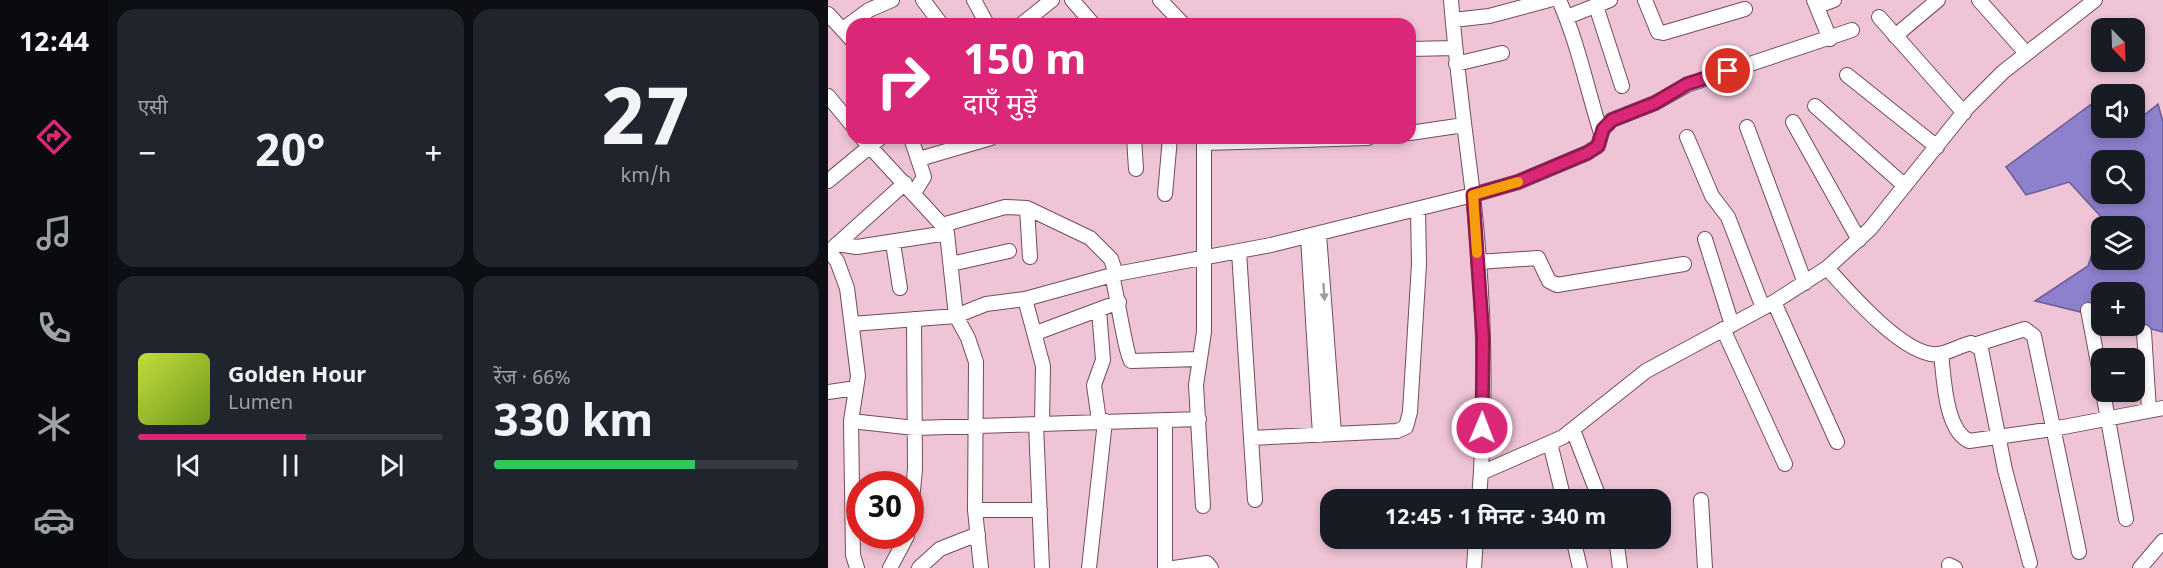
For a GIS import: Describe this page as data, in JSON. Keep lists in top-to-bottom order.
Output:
{
  "north": "bottom right",
  "page": {
    "tabs": "12:44",
    "tile": [
      "एसी",
      ["27", "km/h"],
      ["रेंज · 66%", "330 km"]
    ],
    "map_buttons": ["+", "−"],
    "turn": ["150 m", "दाएँ मुड़ें"],
    "heat": ["−", "20°", "+"],
    "song": ["Golden Hour", "Lumen"],
    "limit": "30",
    "trip": "12:45 · 1 मिनट · 340 m"
  }
}
